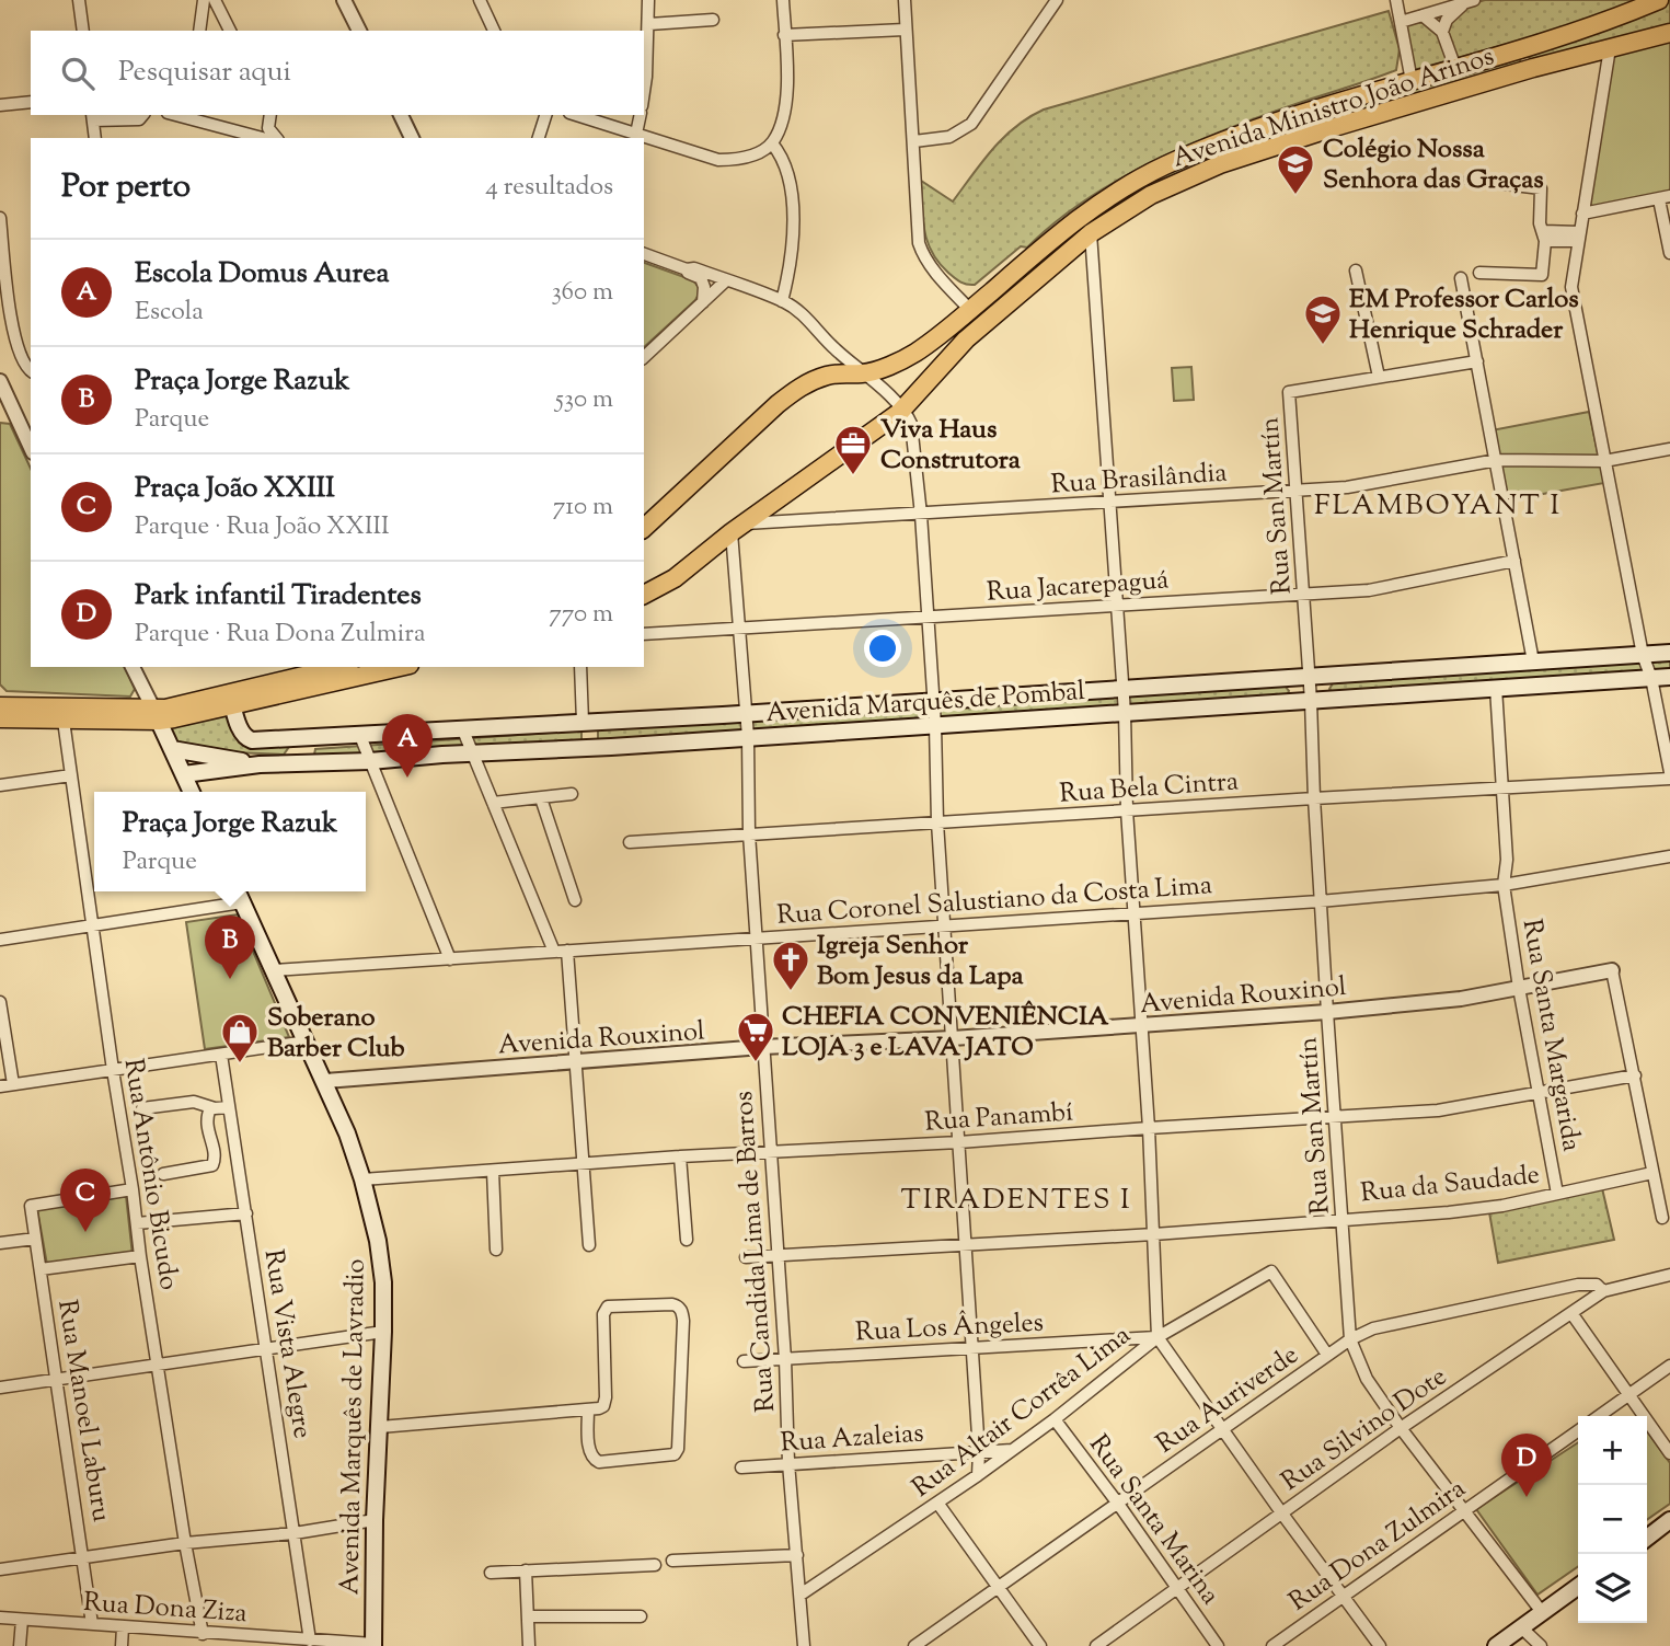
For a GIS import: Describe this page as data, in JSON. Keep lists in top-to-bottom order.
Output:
{
  "streets": {
    "main road": ["Avenida Ministro João Arinos", "Avenida Marquês de Pombal", "Avenida Marquês de Lavradio"],
    "street": [
      "Rua Brasilândia",
      "Rua San Martín",
      "Rua Jacarepaguá",
      "Rua Bela Cintra",
      "Rua Coronel Salustiano da Costa Lima",
      "Avenida Rouxinol",
      "Rua Santa Margarida",
      "Rua Panambí",
      "Rua Antônio Bicudo",
      "Rua da Saudade",
      "Rua Candida Lima de Barros",
      "Rua Los Ângeles",
      "Rua Vista Alegre",
      "Rua Auriverde",
      "Rua Manoel Laburu",
      "Rua Altair Corrêa Lima",
      "Rua Silvino Dote",
      "Rua Azaleias",
      "Rua Santa Marina",
      "Rua Dona Zulmira",
      "Rua Dona Ziza"
    ]
  },
  "crossings": [
    ["Avenida Ministro João Arinos", "Rua Brasilândia"],
    ["Rua Brasilândia", "Rua San Martín"],
    ["Rua San Martín", "Rua Jacarepaguá"],
    ["Rua San Martín", "Avenida Marquês de Pombal"],
    ["Rua San Martín", "Rua Bela Cintra"],
    ["Rua San Martín", "Rua Coronel Salustiano da Costa Lima"],
    ["Rua San Martín", "Avenida Rouxinol"],
    ["Rua San Martín", "Rua Panambí"],
    ["Rua San Martín", "Rua da Saudade"],
    ["Rua San Martín", "Rua Auriverde"],
    ["Rua San Martín", "Rua Silvino Dote"],
    ["Rua San Martín", "Rua Dona Zulmira"],
    ["Avenida Marquês de Pombal", "Rua Santa Margarida"],
    ["Avenida Marquês de Pombal", "Rua Candida Lima de Barros"],
    ["Rua Bela Cintra", "Rua Santa Margarida"],
    ["Rua Bela Cintra", "Rua Candida Lima de Barros"],
    ["Rua Coronel Salustiano da Costa Lima", "Rua Santa Margarida"],
    ["Rua Coronel Salustiano da Costa Lima", "Rua Candida Lima de Barros"],
    ["Rua Coronel Salustiano da Costa Lima", "Avenida Marquês de Lavradio"],
    ["Avenida Rouxinol", "Rua Santa Margarida"],
    ["Avenida Rouxinol", "Rua Candida Lima de Barros"],
    ["Avenida Rouxinol", "Avenida Marquês de Lavradio"],
    ["Rua Santa Margarida", "Rua Panambí"],
    ["Rua Santa Margarida", "Rua da Saudade"],
    ["Rua Panambí", "Rua Candida Lima de Barros"],
    ["Rua Panambí", "Avenida Marquês de Lavradio"],
    ["Rua Antônio Bicudo", "Rua Manoel Laburu"],
    ["Rua Antônio Bicudo", "Rua Dona Ziza"],
    ["Rua da Saudade", "Rua Candida Lima de Barros"],
    ["Rua Candida Lima de Barros", "Rua Los Ângeles"],
    ["Rua Candida Lima de Barros", "Rua Altair Corrêa Lima"],
    ["Rua Candida Lima de Barros", "Rua Azaleias"],
    ["Rua Los Ângeles", "Rua Altair Corrêa Lima"],
    ["Rua Vista Alegre", "Rua Dona Ziza"],
    ["Rua Auriverde", "Rua Altair Corrêa Lima"],
    ["Rua Auriverde", "Rua Silvino Dote"],
    ["Rua Auriverde", "Rua Santa Marina"],
    ["Rua Manoel Laburu", "Rua Dona Ziza"],
    ["Rua Altair Corrêa Lima", "Rua Azaleias"],
    ["Rua Altair Corrêa Lima", "Rua Santa Marina"],
    ["Avenida Marquês de Lavradio", "Rua Dona Ziza"],
    ["Rua Silvino Dote", "Rua Santa Marina"]
  ],
  "districts": ["FLAMBOYANT I", "TIRADENTES I"],
  "places": {
    "school or university": ["Colégio Nossa Senhora das Graças", "EM Professor Carlos Henrique Schrader"],
    "office": ["Viva Haus Construtora"],
    "church": ["Igreja Senhor Bom Jesus da Lapa"],
    "supermarket": ["CHEFIA CONVENIÊNCIA LOJA 3 e LAVA JATO"],
    "shop": ["Soberano Barber Club"]
  },
  "page": {
    "search": "Pesquisar aqui",
    "heading": ["Por perto", "4 resultados"],
    "list": [
      {
        "mark": "A",
        "name": "Escola Domus Aurea",
        "note": "Escola",
        "value": "360 m"
      },
      {
        "mark": "B",
        "name": "Praça Jorge Razuk",
        "note": "Parque",
        "value": "530 m"
      },
      {
        "mark": "C",
        "name": "Praça João XXIII",
        "note": "Parque · Rua João XXIII",
        "value": "710 m"
      },
      {
        "mark": "D",
        "name": "Park infantil Tiradentes",
        "note": "Parque · Rua Dona Zulmira",
        "value": "770 m"
      }
    ],
    "pins": [
      "A",
      "B",
      "C",
      "D"
    ],
    "popup": ["Praça Jorge Razuk", "Parque"],
    "map_buttons": ["+", "−"]
  }
}
